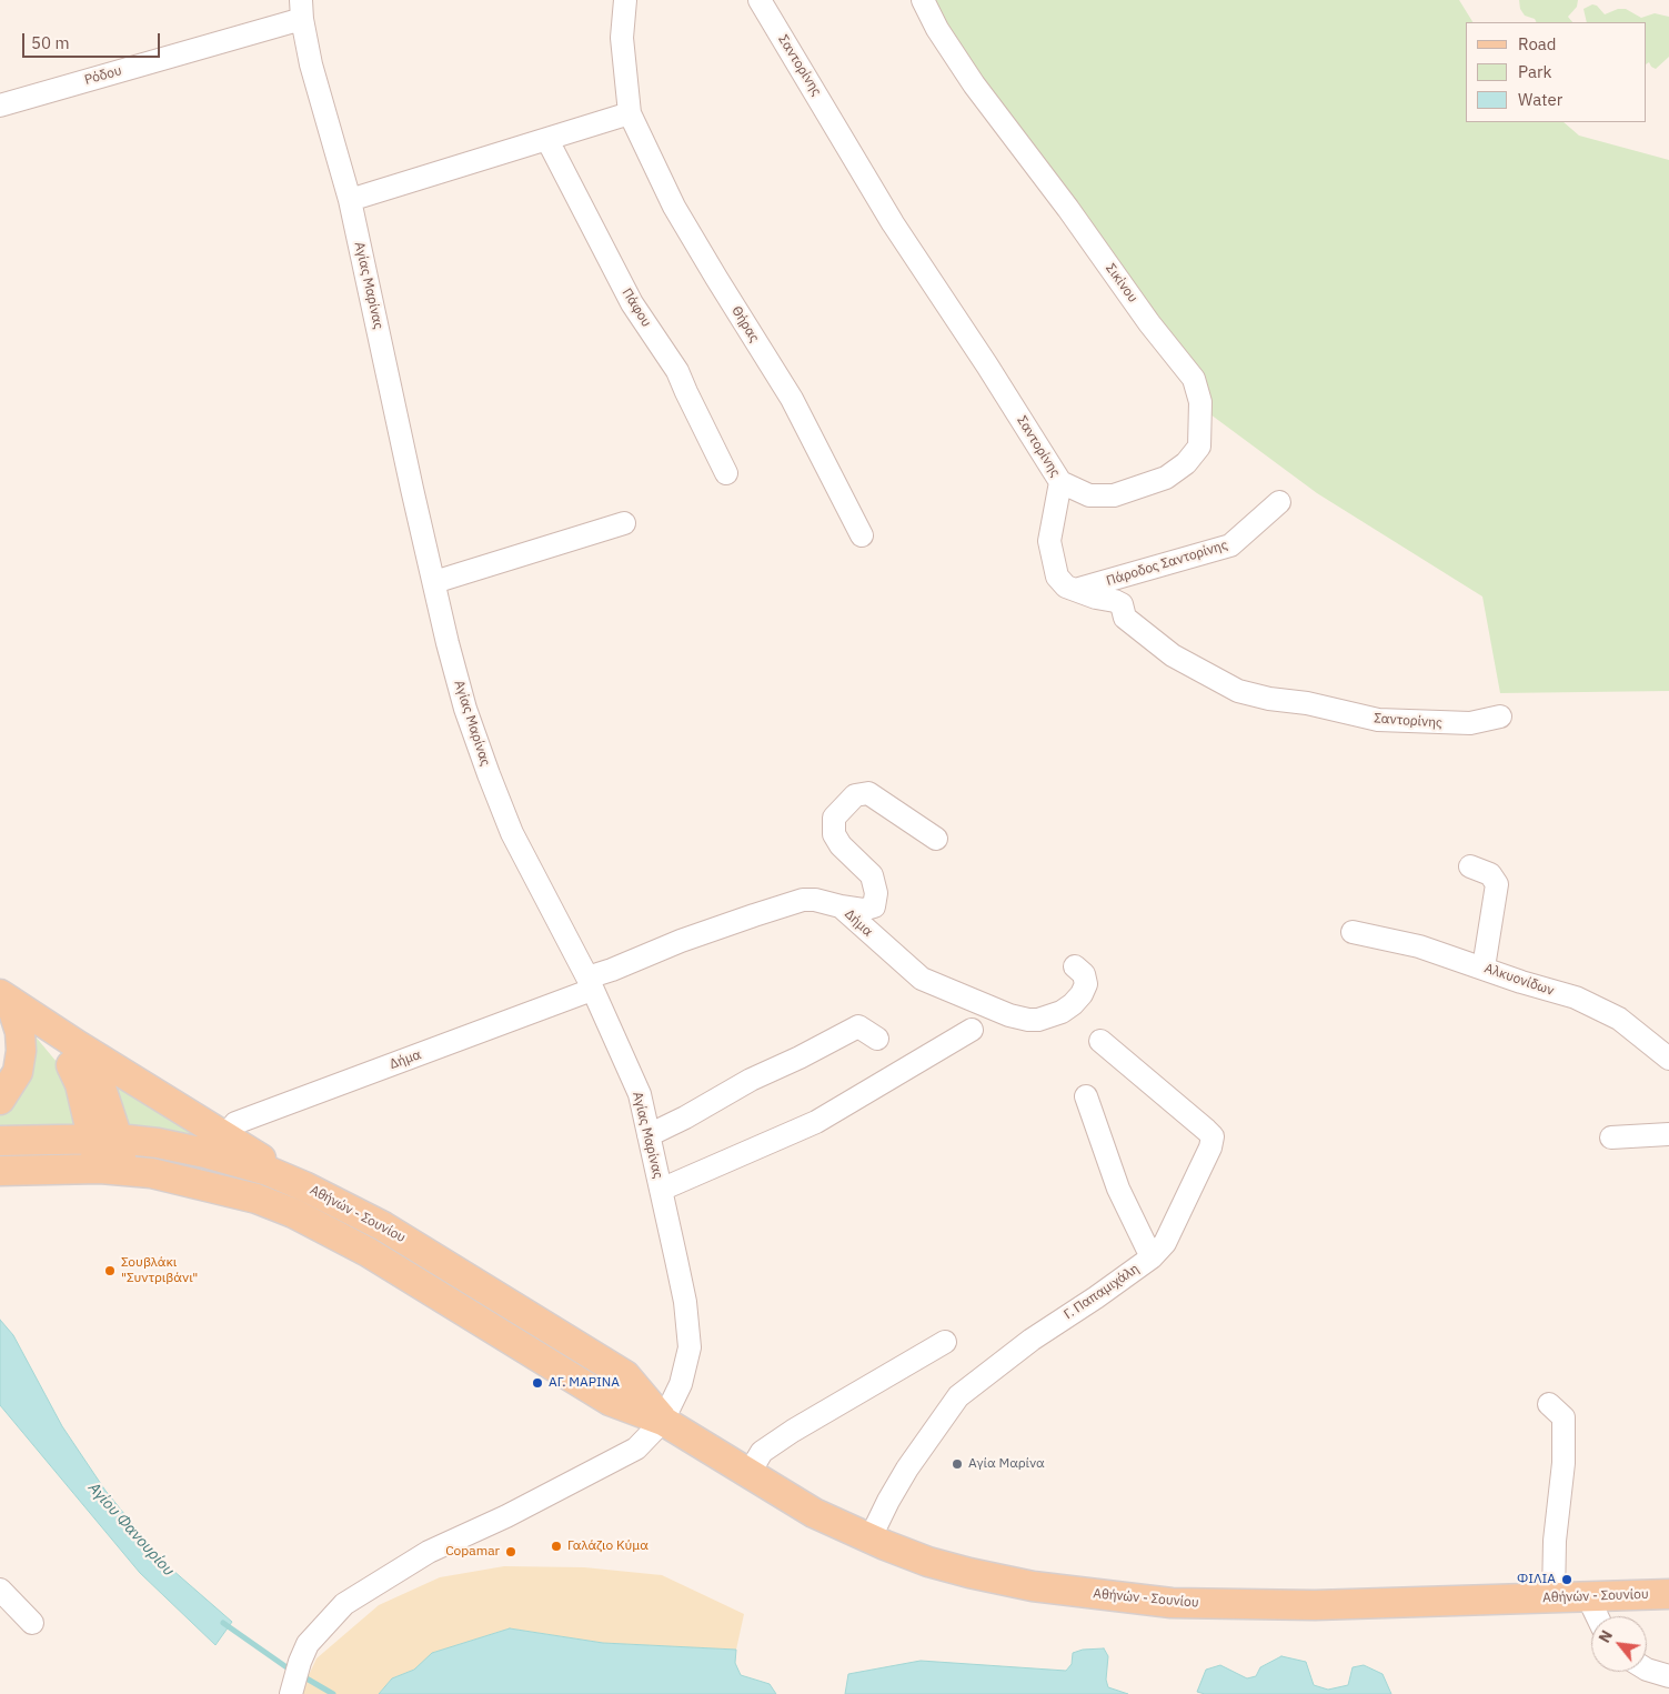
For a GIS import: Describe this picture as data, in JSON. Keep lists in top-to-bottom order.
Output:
{
  "streets": {
    "main road": ["Αθήνών - Σουνίου"],
    "street": [
      "Σαντορίνης",
      "Ρόδου",
      "Σικίνου",
      "Αγίας Μαρίνας",
      "Πάφου",
      "Θήρας",
      "Πάροδος Σαντορίνης",
      "Δήμα",
      "Αλκυονίδων",
      "Γ. Παπαμιχάλη"
    ]
  },
  "crossings": [
    ["Σαντορίνης", "Σικίνου"],
    ["Σαντορίνης", "Πάροδος Σαντορίνης"],
    ["Ρόδου", "Αγίας Μαρίνας"],
    ["Αγίας Μαρίνας", "Δήμα"],
    ["Αγίας Μαρίνας", "Αθήνών - Σουνίου"],
    ["Αθήνών - Σουνίου", "Γ. Παπαμιχάλη"]
  ],
  "water": ["Αγίου Φανουρίου"],
  "places": [
    "Σουβλάκι \"Συντριβάνι\"",
    "ΑΓ. ΜΑΡΙΝΑ",
    "Αγία Μαρίνα",
    "Γαλάζιο Κύμα",
    "Copamar",
    "ΦΙΛΙΑ"
  ],
  "legend": ["Road", "Park", "Water"],
  "scale_bar": "50 m",
  "north": "top left"
}
